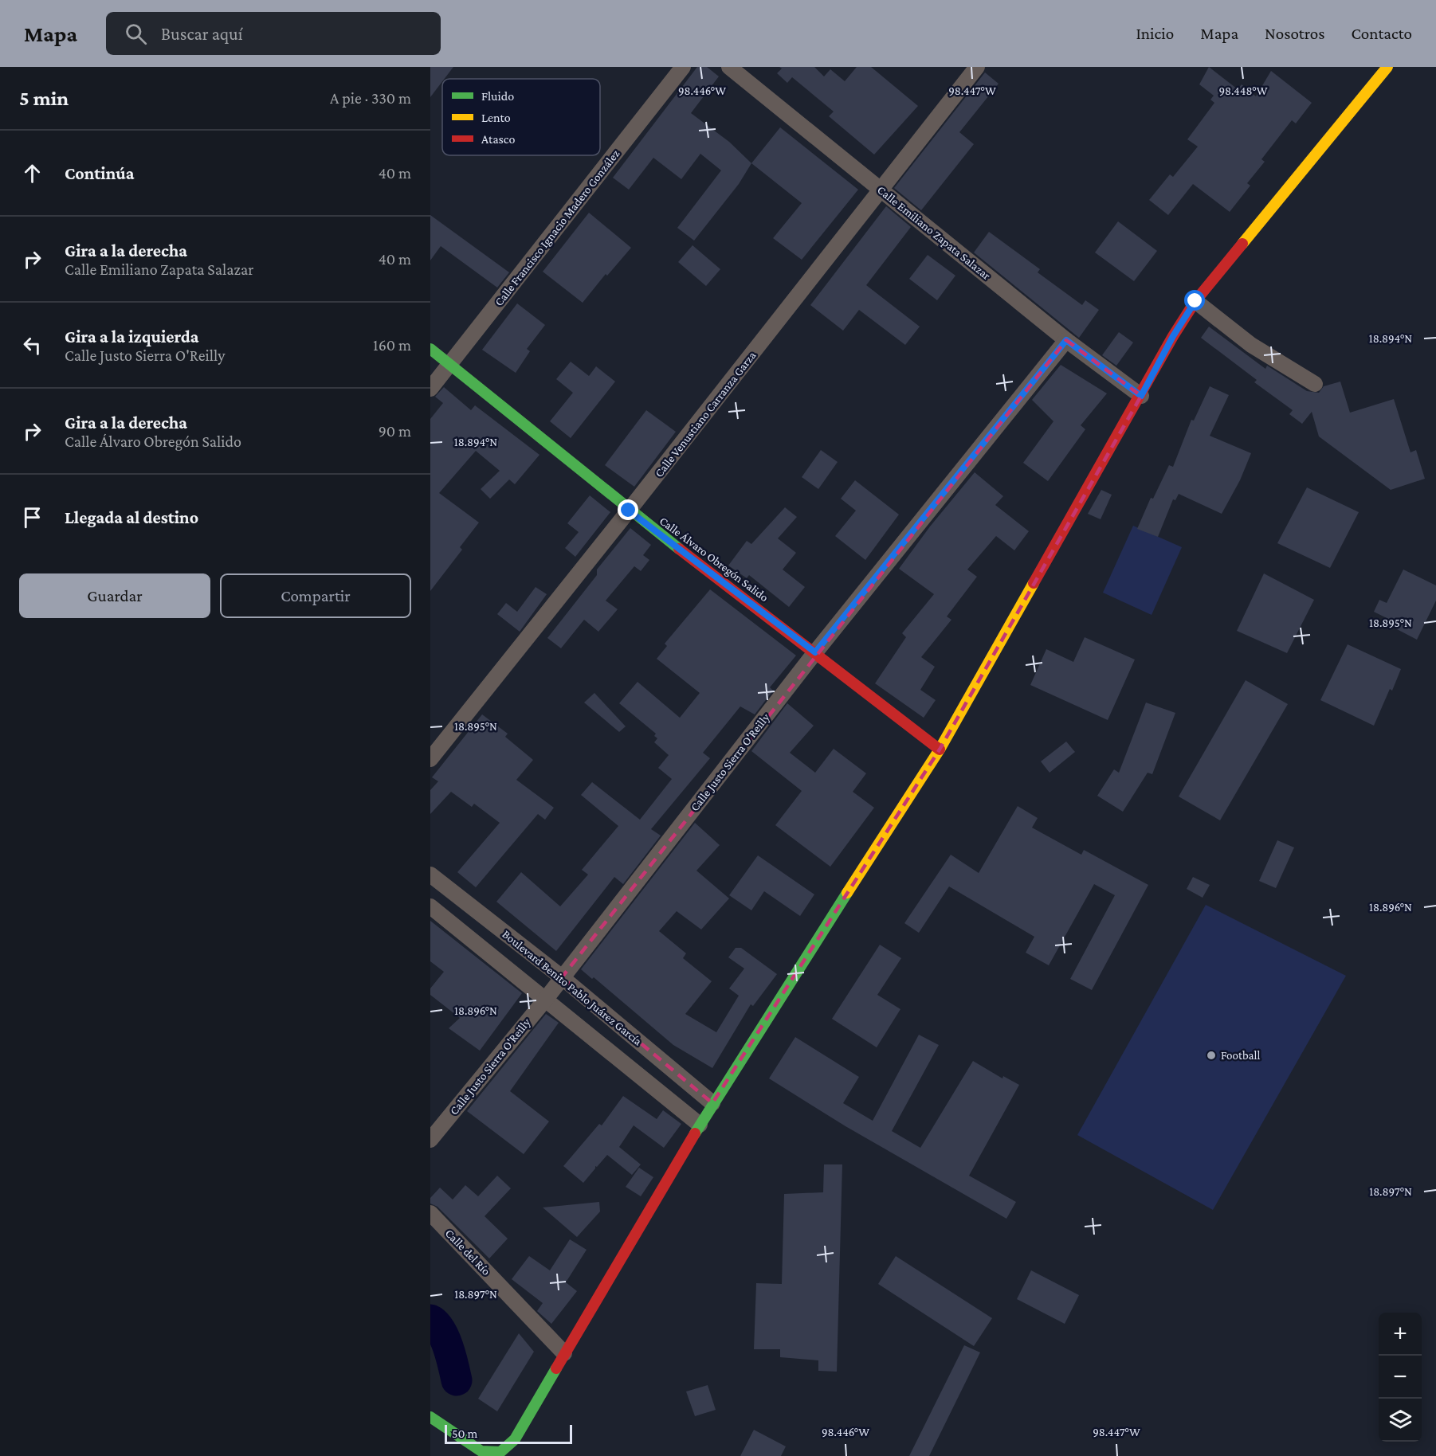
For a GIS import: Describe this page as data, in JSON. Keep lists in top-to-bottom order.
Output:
{
  "streets": {
    "street": [
      "Calle Francisco Ignacio Madero González",
      "Calle Emiliano Zapata Salazar",
      "Calle Venustiano Carranza Garza",
      "Calle Álvaro Obregón Salido",
      "Calle Justo Sierra O'Reilly",
      "Boulevard Benito Pablo Juárez García",
      "Calle del Río"
    ]
  },
  "crossings": [
    ["Calle Francisco Ignacio Madero González", "Calle Álvaro Obregón Salido"],
    ["Calle Emiliano Zapata Salazar", "Calle Venustiano Carranza Garza"],
    ["Calle Emiliano Zapata Salazar", "Calle Justo Sierra O'Reilly"],
    ["Calle Venustiano Carranza Garza", "Calle Álvaro Obregón Salido"],
    ["Calle Álvaro Obregón Salido", "Calle Justo Sierra O'Reilly"],
    ["Calle Justo Sierra O'Reilly", "Boulevard Benito Pablo Juárez García"]
  ],
  "places": ["Football"],
  "legend": ["Fluido", "Lento", "Atasco"],
  "scale_bar": "50 m",
  "page": {
    "header": "Mapa",
    "search": "Buscar aquí",
    "nav": [
      "Inicio",
      "Mapa",
      "Nosotros",
      "Contacto"
    ],
    "heading": ["5 min", "A pie · 330 m"],
    "list": [
      ["Continúa", "40 m"],
      ["Gira a la derecha", "Calle Emiliano Zapata Salazar", "40 m"],
      ["Gira a la izquierda", "Calle Justo Sierra O'Reilly", "160 m"],
      ["Gira a la derecha", "Calle Álvaro Obregón Salido", "90 m"],
      "Llegada al destino"
    ],
    "buttons": ["Guardar", "Compartir"],
    "map_buttons": ["+", "−"],
    "scale": "50 m"
  },
  "coordinates": [
    "98.446°W",
    "98.447°W",
    "98.448°W",
    "18.894°N",
    "18.895°N",
    "18.896°N",
    "18.897°N"
  ]
}
